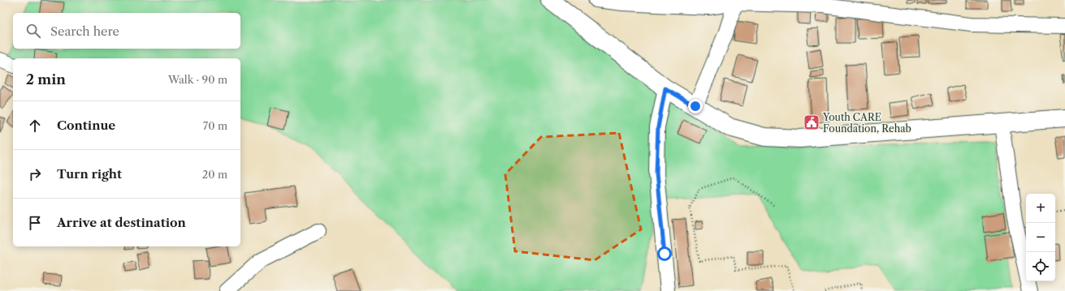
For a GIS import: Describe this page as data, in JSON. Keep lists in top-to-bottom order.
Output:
{
  "places": {
    "public building": ["Youth CARE Foundation, Rehab"]
  },
  "page": {
    "search": "Search here",
    "heading": ["2 min", "Walk · 90 m"],
    "list": [
      ["Continue", "70 m"],
      ["Turn right", "20 m"],
      "Arrive at destination"
    ],
    "map_buttons": ["+", "−"]
  }
}
